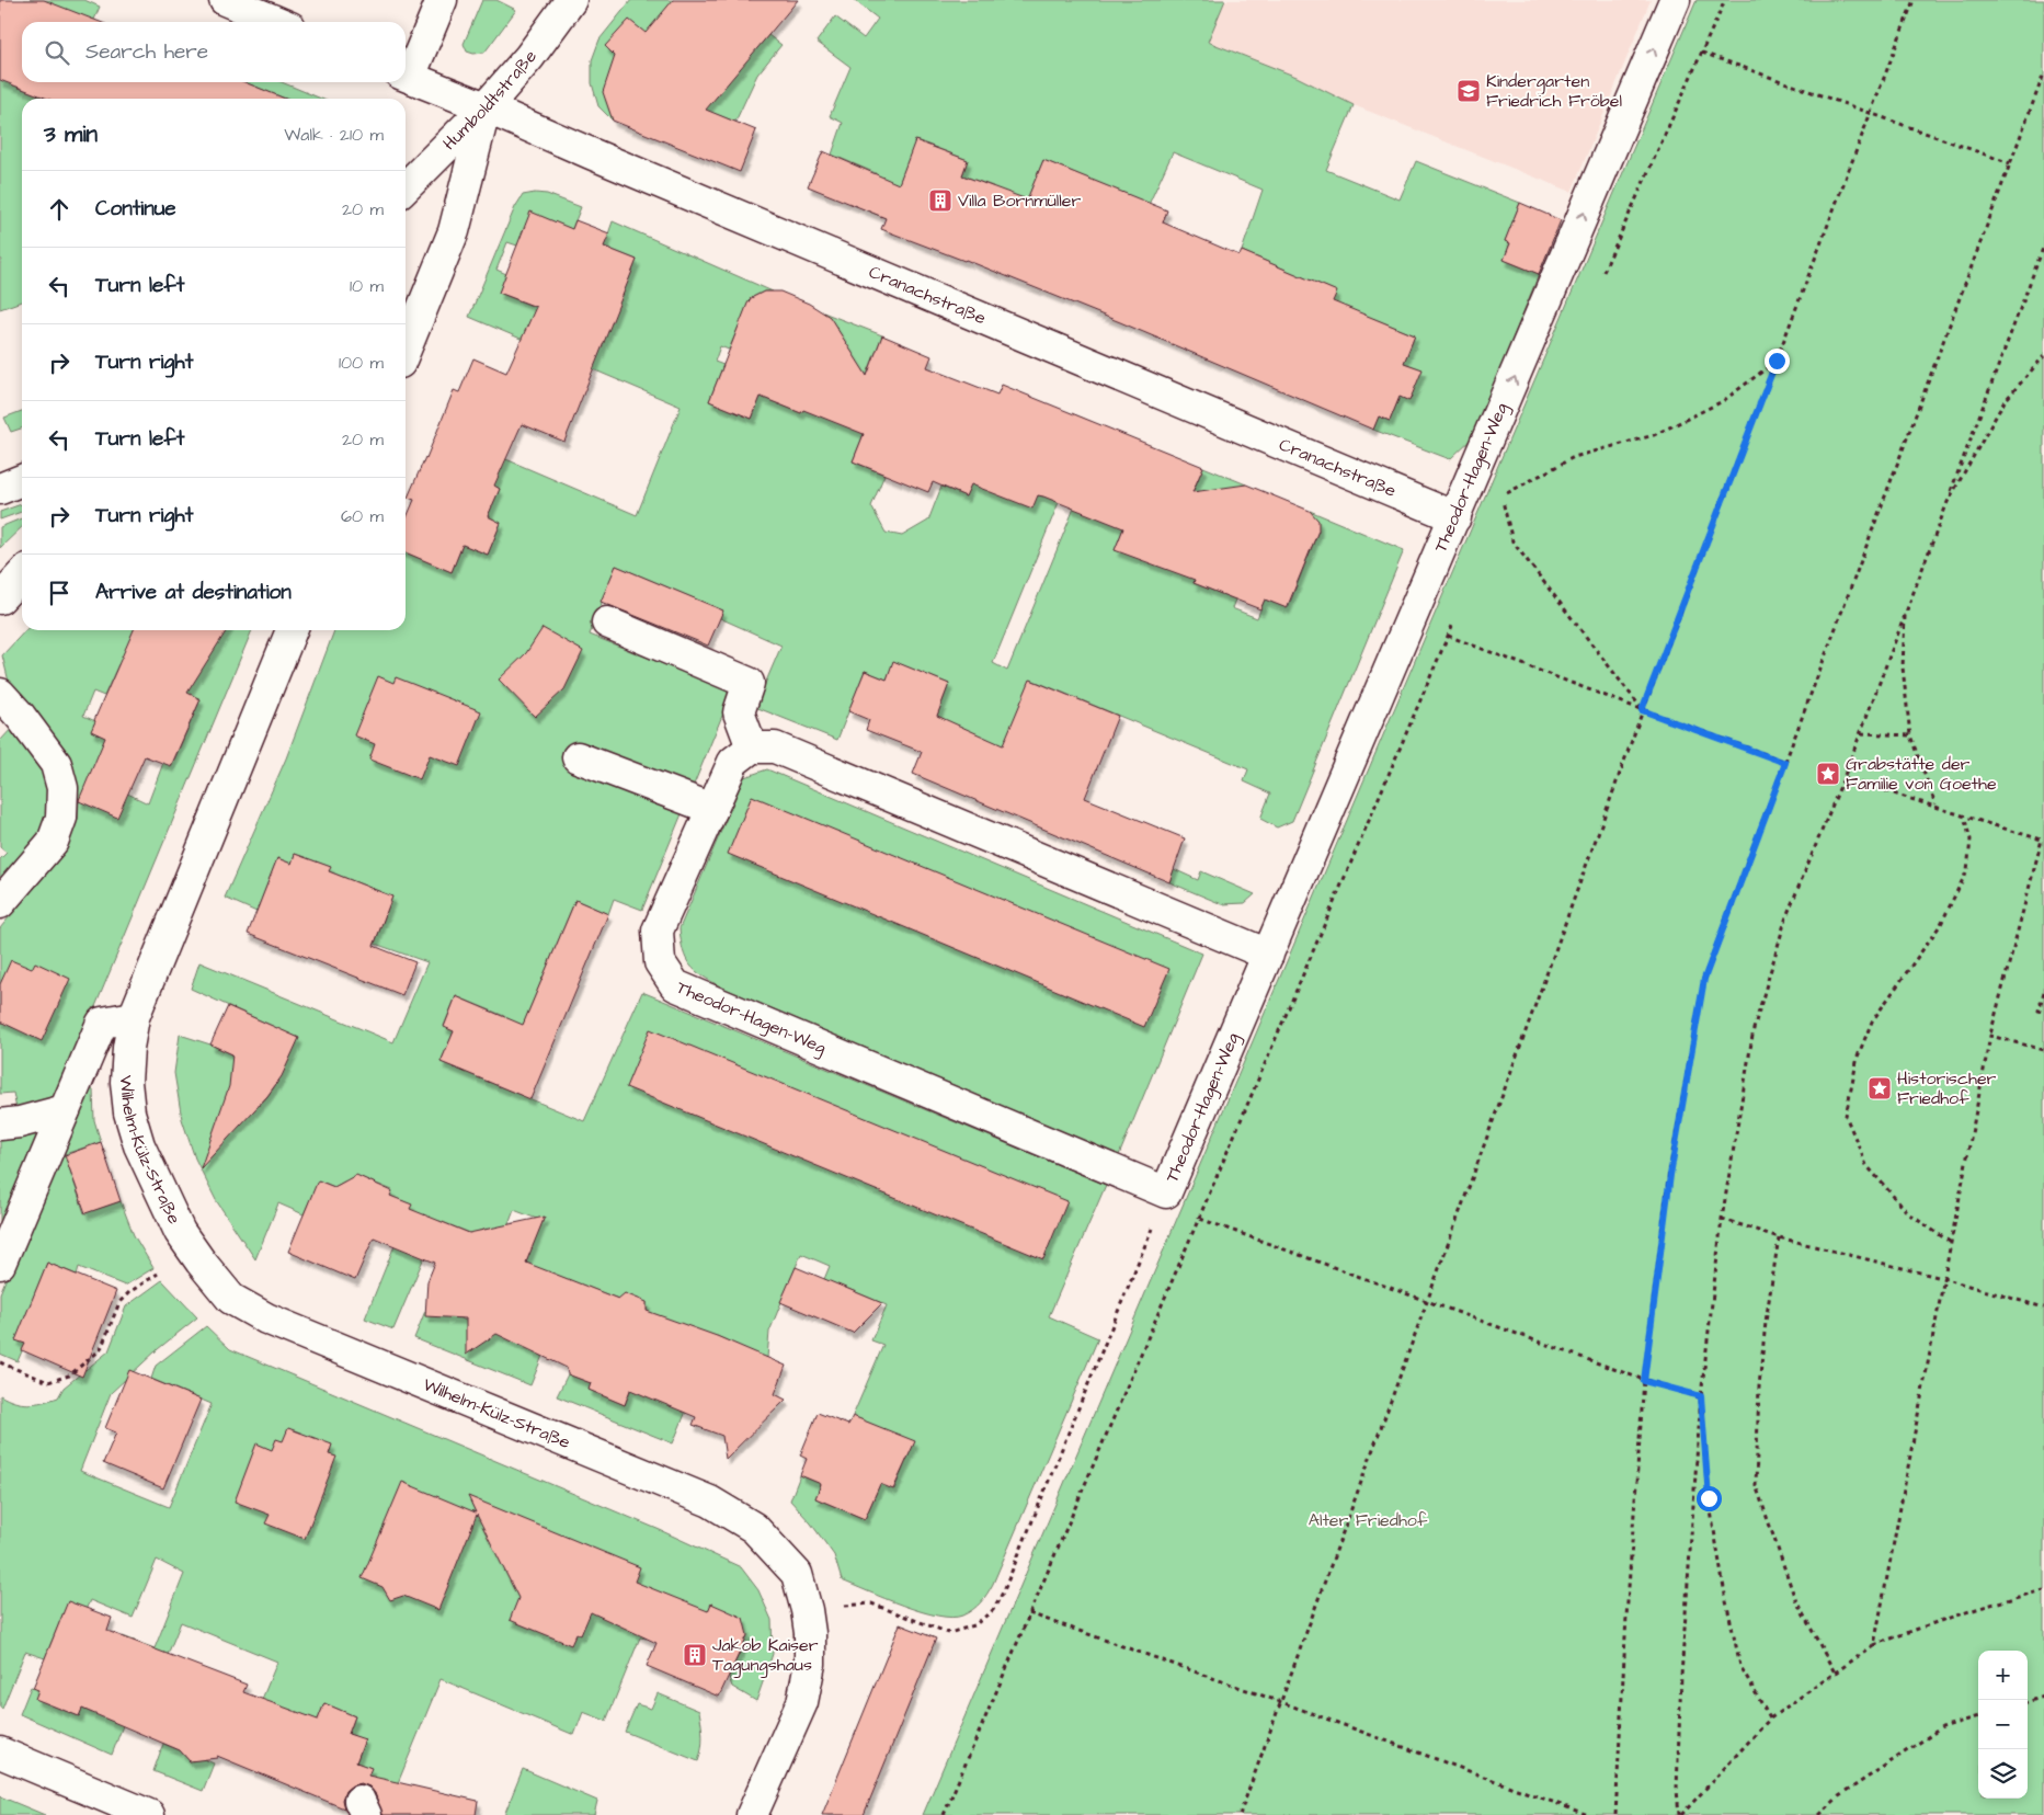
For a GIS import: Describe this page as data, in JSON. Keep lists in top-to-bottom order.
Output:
{
  "streets": {
    "street": [
      "Humboldtstraße",
      "Cranachstraße",
      "Theodor-Hagen-Weg",
      "Wilhelm-Külz-Straße"
    ]
  },
  "crossings": [
    ["Humboldtstraße", "Cranachstraße"],
    ["Cranachstraße", "Theodor-Hagen-Weg"]
  ],
  "parks": ["Alter Friedhof"],
  "places": {
    "school or university": ["Kindergarten Friedrich Fröbel"],
    "building": ["Villa Bornmüller", "Jakob Kaiser Tagungshaus"],
    "place": ["Grabstätte der Familie von Goethe", "Historischer Friedhof"]
  },
  "page": {
    "search": "Search here",
    "heading": ["3 min", "Walk · 210 m"],
    "list": [
      ["Continue", "20 m"],
      ["Turn left", "10 m"],
      ["Turn right", "100 m"],
      ["Turn left", "20 m"],
      ["Turn right", "60 m"],
      "Arrive at destination"
    ],
    "map_buttons": ["+", "−"]
  }
}
